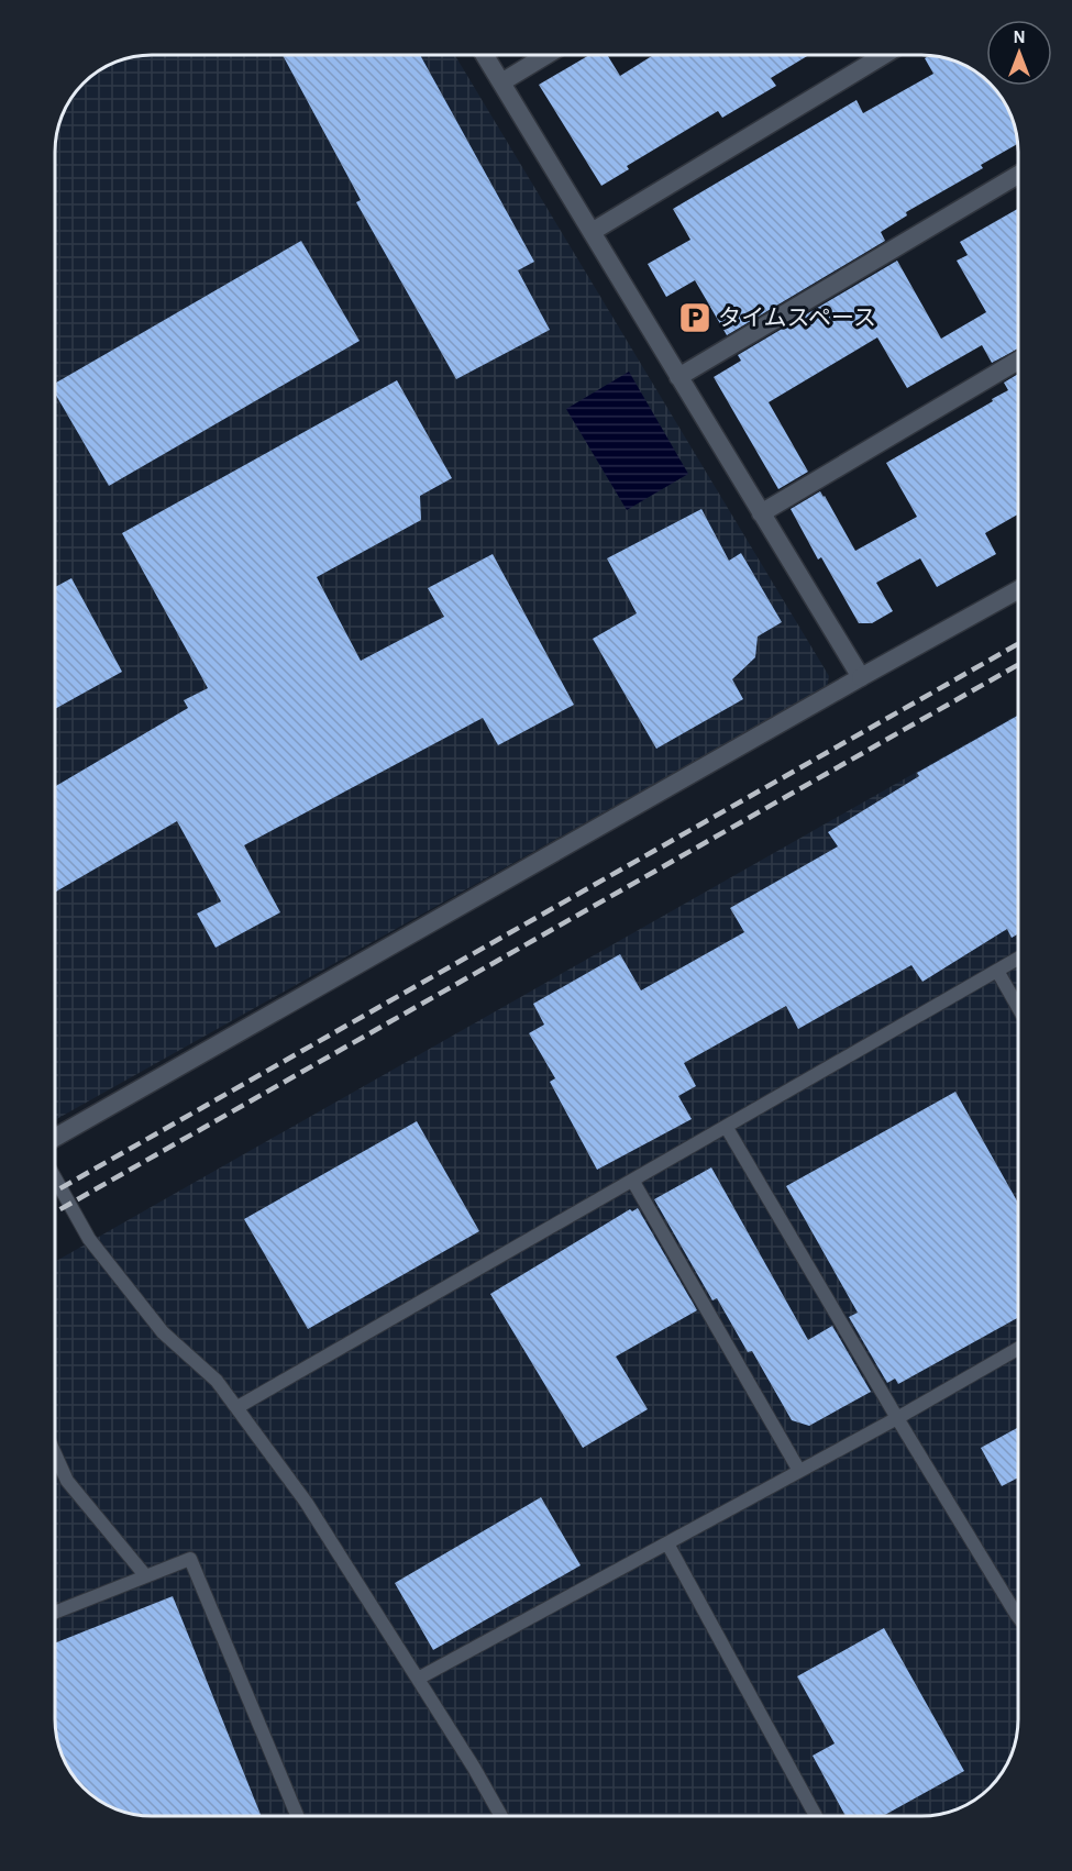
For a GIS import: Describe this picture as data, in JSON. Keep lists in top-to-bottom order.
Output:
{
  "places": {
    "parking": ["タイムスペース"]
  },
  "north": "top"
}
